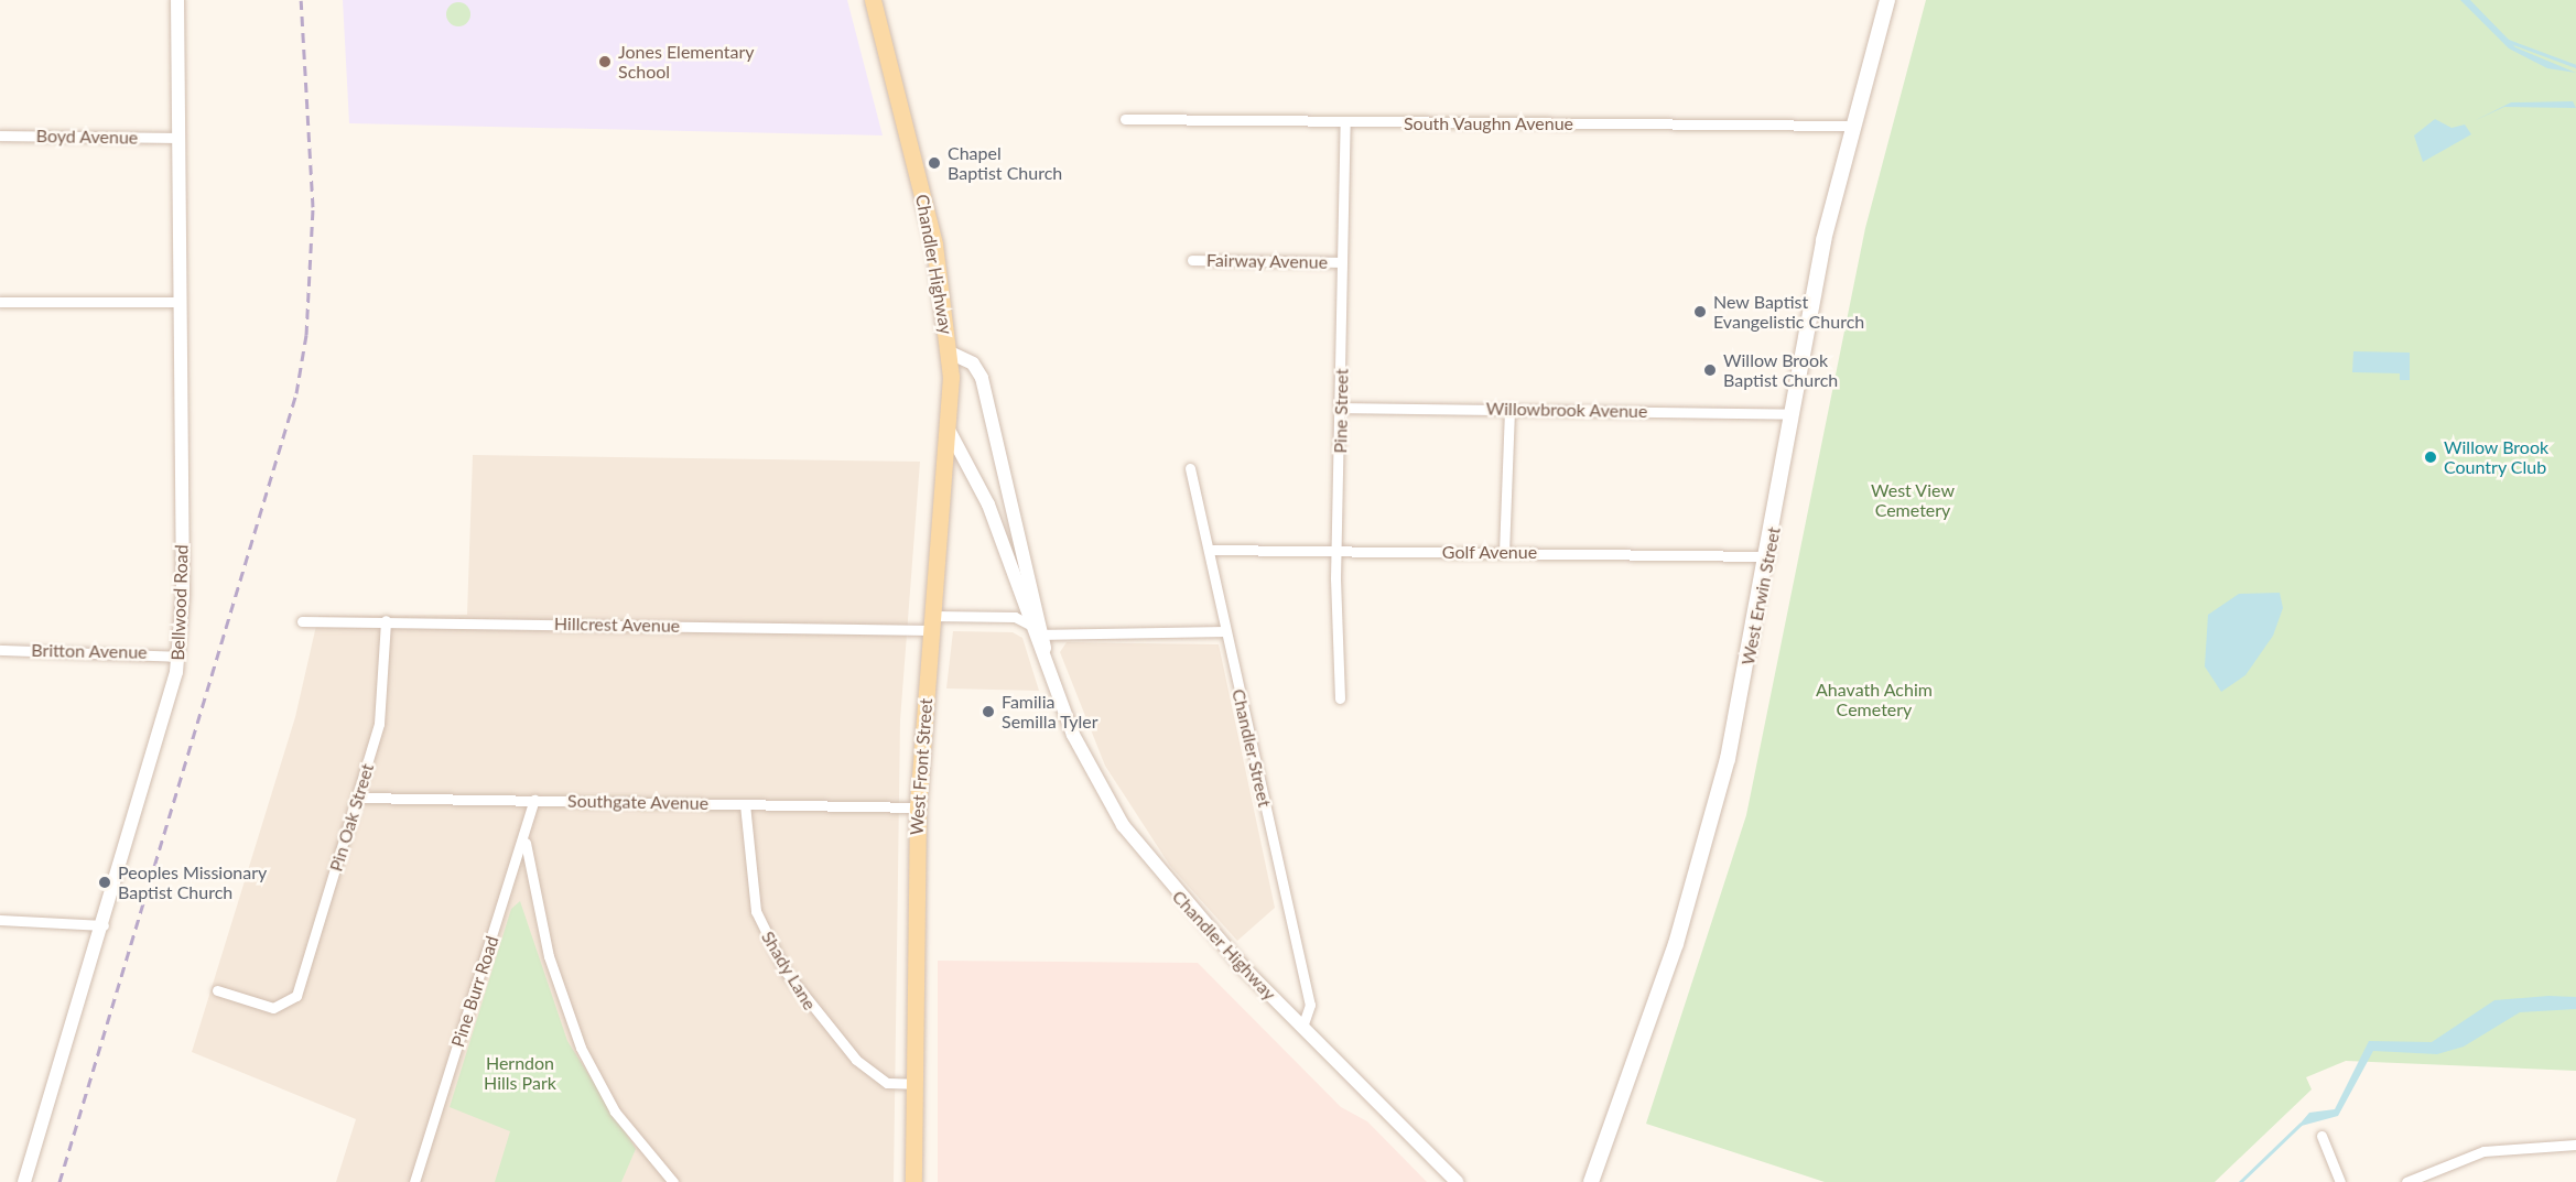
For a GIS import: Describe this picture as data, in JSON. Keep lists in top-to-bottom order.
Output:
{
  "streets": {
    "main road": ["Chandler Highway", "West Erwin Street", "West Front Street"],
    "street": [
      "South Vaughn Avenue",
      "Boyd Avenue",
      "Fairway Avenue",
      "Willowbrook Avenue",
      "Pine Street",
      "Golf Avenue",
      "Bellwood Road",
      "Hillcrest Avenue",
      "Britton Avenue",
      "Chandler Street",
      "Southgate Avenue",
      "Pin Oak Street",
      "Shady Lane",
      "Pine Burr Road"
    ]
  },
  "crossings": [
    ["South Vaughn Avenue", "Pine Street"],
    ["South Vaughn Avenue", "West Erwin Street"],
    ["Boyd Avenue", "Bellwood Road"],
    ["Fairway Avenue", "Pine Street"],
    ["Chandler Highway", "Hillcrest Avenue"],
    ["Chandler Highway", "Chandler Street"],
    ["Chandler Highway", "West Front Street"],
    ["Willowbrook Avenue", "Pine Street"],
    ["Willowbrook Avenue", "West Erwin Street"],
    ["Pine Street", "Golf Avenue"],
    ["Golf Avenue", "West Erwin Street"],
    ["Golf Avenue", "Chandler Street"],
    ["Bellwood Road", "Britton Avenue"],
    ["Hillcrest Avenue", "Chandler Street"],
    ["Hillcrest Avenue", "West Front Street"],
    ["Hillcrest Avenue", "Pin Oak Street"],
    ["West Front Street", "Southgate Avenue"],
    ["West Front Street", "Shady Lane"],
    ["Southgate Avenue", "Pin Oak Street"],
    ["Southgate Avenue", "Shady Lane"],
    ["Southgate Avenue", "Pine Burr Road"]
  ],
  "parks": ["West View Cemetery", "Ahavath Achim Cemetery", "Herndon Hills Park"],
  "places": [
    "Jones Elementary School",
    "Chapel Baptist Church",
    "New Baptist Evangelistic Church",
    "Willow Brook Baptist Church",
    "Willow Brook Country Club",
    "Familia Semilla Tyler",
    "Peoples Missionary Baptist Church"
  ]
}
